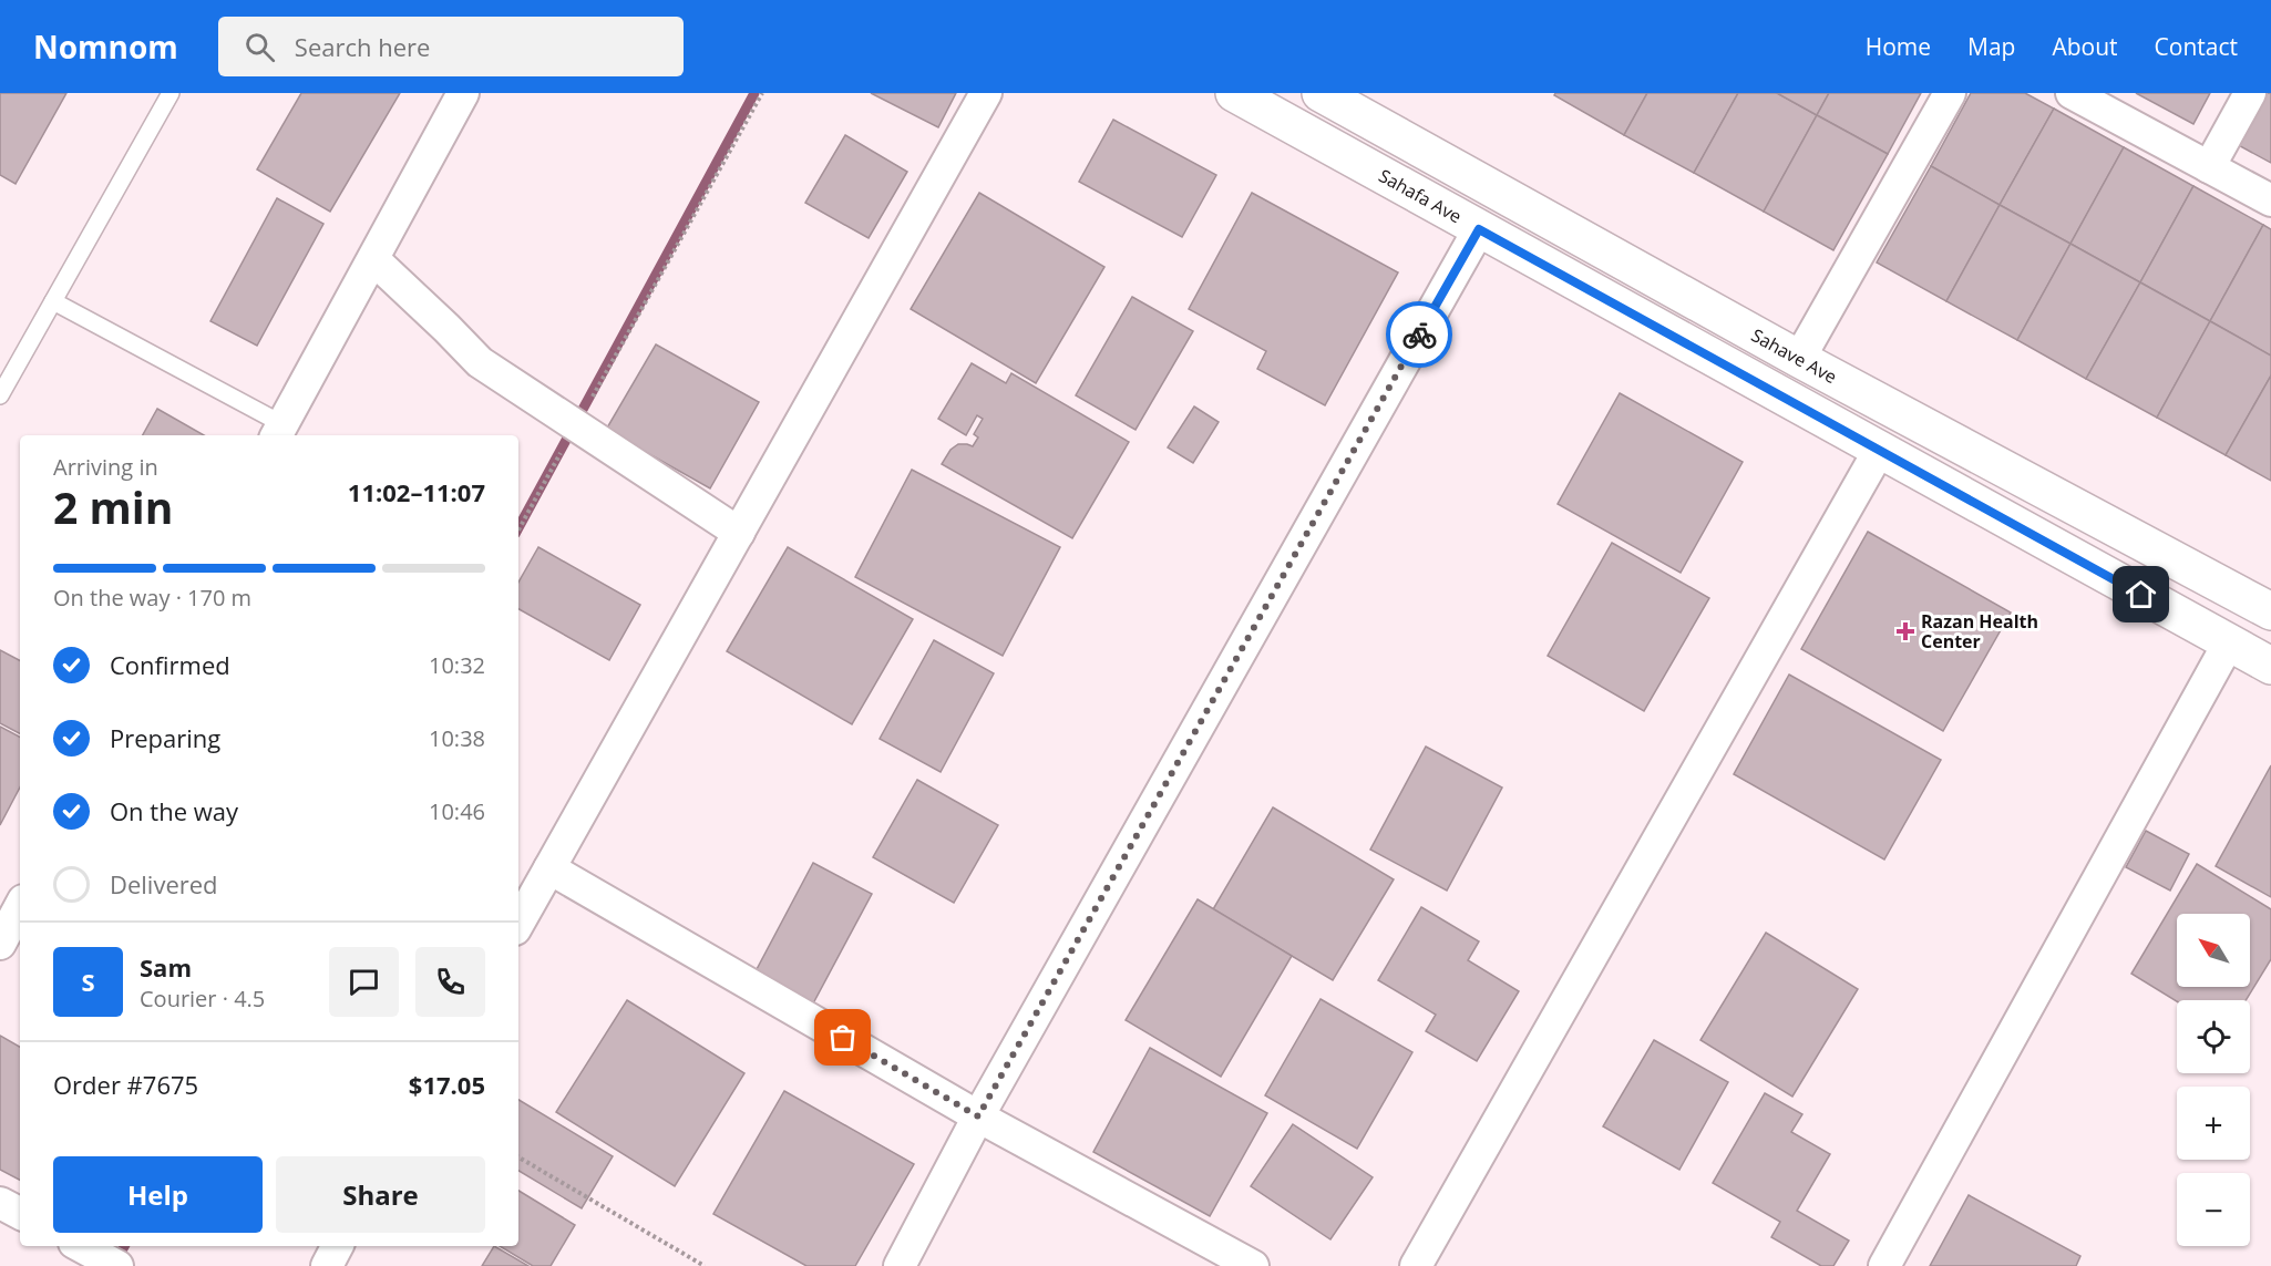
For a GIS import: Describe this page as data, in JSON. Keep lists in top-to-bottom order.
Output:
{
  "streets": {
    "main road": ["Sahafa Ave", "Sahave Ave"]
  },
  "places": {
    "health": ["Razan Health Center"]
  },
  "north": "top left",
  "page": {
    "header": "Nomnom",
    "search": "Search here",
    "nav": [
      "Home",
      "Map",
      "About",
      "Contact"
    ],
    "heading": ["2 min", "Arriving in", "11:02–11:07"],
    "panel": [
      "Sam",
      "Courier · 4.5",
      "Order #7675",
      "$17.05"
    ],
    "bar": "On the way · 170 m",
    "list": [
      ["Confirmed", "10:32"],
      ["Preparing", "10:38"],
      ["On the way", "10:46"],
      "Delivered"
    ],
    "map_buttons": ["+", "−"],
    "round": "S",
    "buttons": ["Help", "Share"]
  }
}
